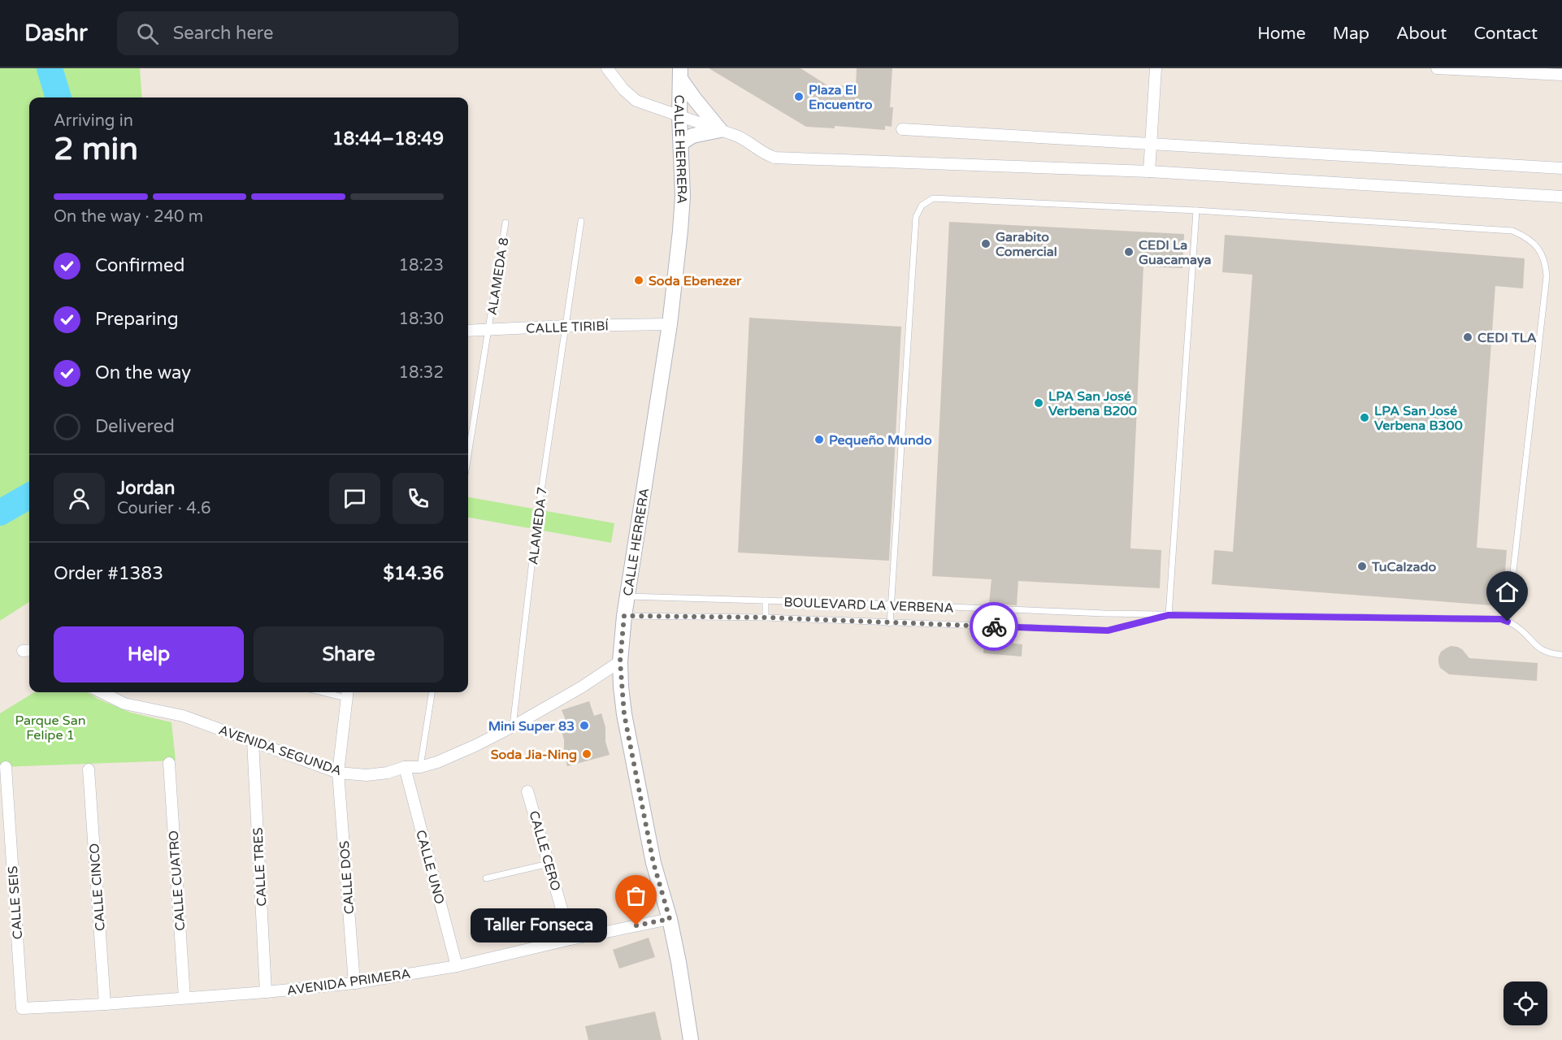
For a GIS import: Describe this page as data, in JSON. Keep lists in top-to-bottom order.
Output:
{
  "streets": {
    "street": [
      "CALLE HERRERA",
      "CALLE TIRIBÍ",
      "AVENIDA SEGUNDA",
      "CALLE CERO",
      "CALLE TRES",
      "CALLE UNO",
      "CALLE DOS",
      "CALLE CUATRO",
      "CALLE CINCO",
      "CALLE SEIS",
      "AVENIDA PRIMERA"
    ],
    "lane": ["ALAMEDA 8", "ALAMEDA 7", "BOULEVARD LA VERBENA"]
  },
  "crossings": [
    ["CALLE HERRERA", "CALLE TIRIBÍ"],
    ["CALLE HERRERA", "BOULEVARD LA VERBENA"],
    ["CALLE HERRERA", "AVENIDA SEGUNDA"],
    ["CALLE HERRERA", "AVENIDA PRIMERA"],
    ["ALAMEDA 8", "CALLE TIRIBÍ"],
    ["CALLE TIRIBÍ", "ALAMEDA 7"],
    ["ALAMEDA 7", "AVENIDA SEGUNDA"],
    ["AVENIDA SEGUNDA", "CALLE TRES"],
    ["AVENIDA SEGUNDA", "CALLE UNO"],
    ["AVENIDA SEGUNDA", "CALLE DOS"],
    ["CALLE CERO", "AVENIDA PRIMERA"],
    ["CALLE TRES", "AVENIDA PRIMERA"],
    ["CALLE UNO", "AVENIDA PRIMERA"],
    ["CALLE DOS", "AVENIDA PRIMERA"],
    ["CALLE CUATRO", "AVENIDA PRIMERA"],
    ["CALLE CINCO", "AVENIDA PRIMERA"],
    ["CALLE SEIS", "AVENIDA PRIMERA"]
  ],
  "parks": ["Parque San Felipe 1"],
  "places": [
    "Plaza El Encuentro",
    "Garabito Comercial",
    "CEDI La Guacamaya",
    "Soda Ebenezer",
    "CEDI TLA",
    "LPA San José Verbena B200",
    "LPA San José Verbena B300",
    "Pequeño Mundo",
    "TuCalzado",
    "Mini Super 83",
    "Soda Jia-Ning",
    "Taller Fonseca"
  ],
  "page": {
    "header": "Dashr",
    "search": "Search here",
    "nav": [
      "Home",
      "Map",
      "About",
      "Contact"
    ],
    "heading": ["2 min", "Arriving in", "18:44–18:49"],
    "panel": [
      "Jordan",
      "Courier · 4.6",
      "Order #1383",
      "$14.36"
    ],
    "bar": "On the way · 240 m",
    "list": [
      ["Confirmed", "18:23"],
      ["Preparing", "18:30"],
      ["On the way", "18:32"],
      "Delivered"
    ],
    "buttons": ["Help", "Share"],
    "bubble": "Taller Fonseca"
  }
}
